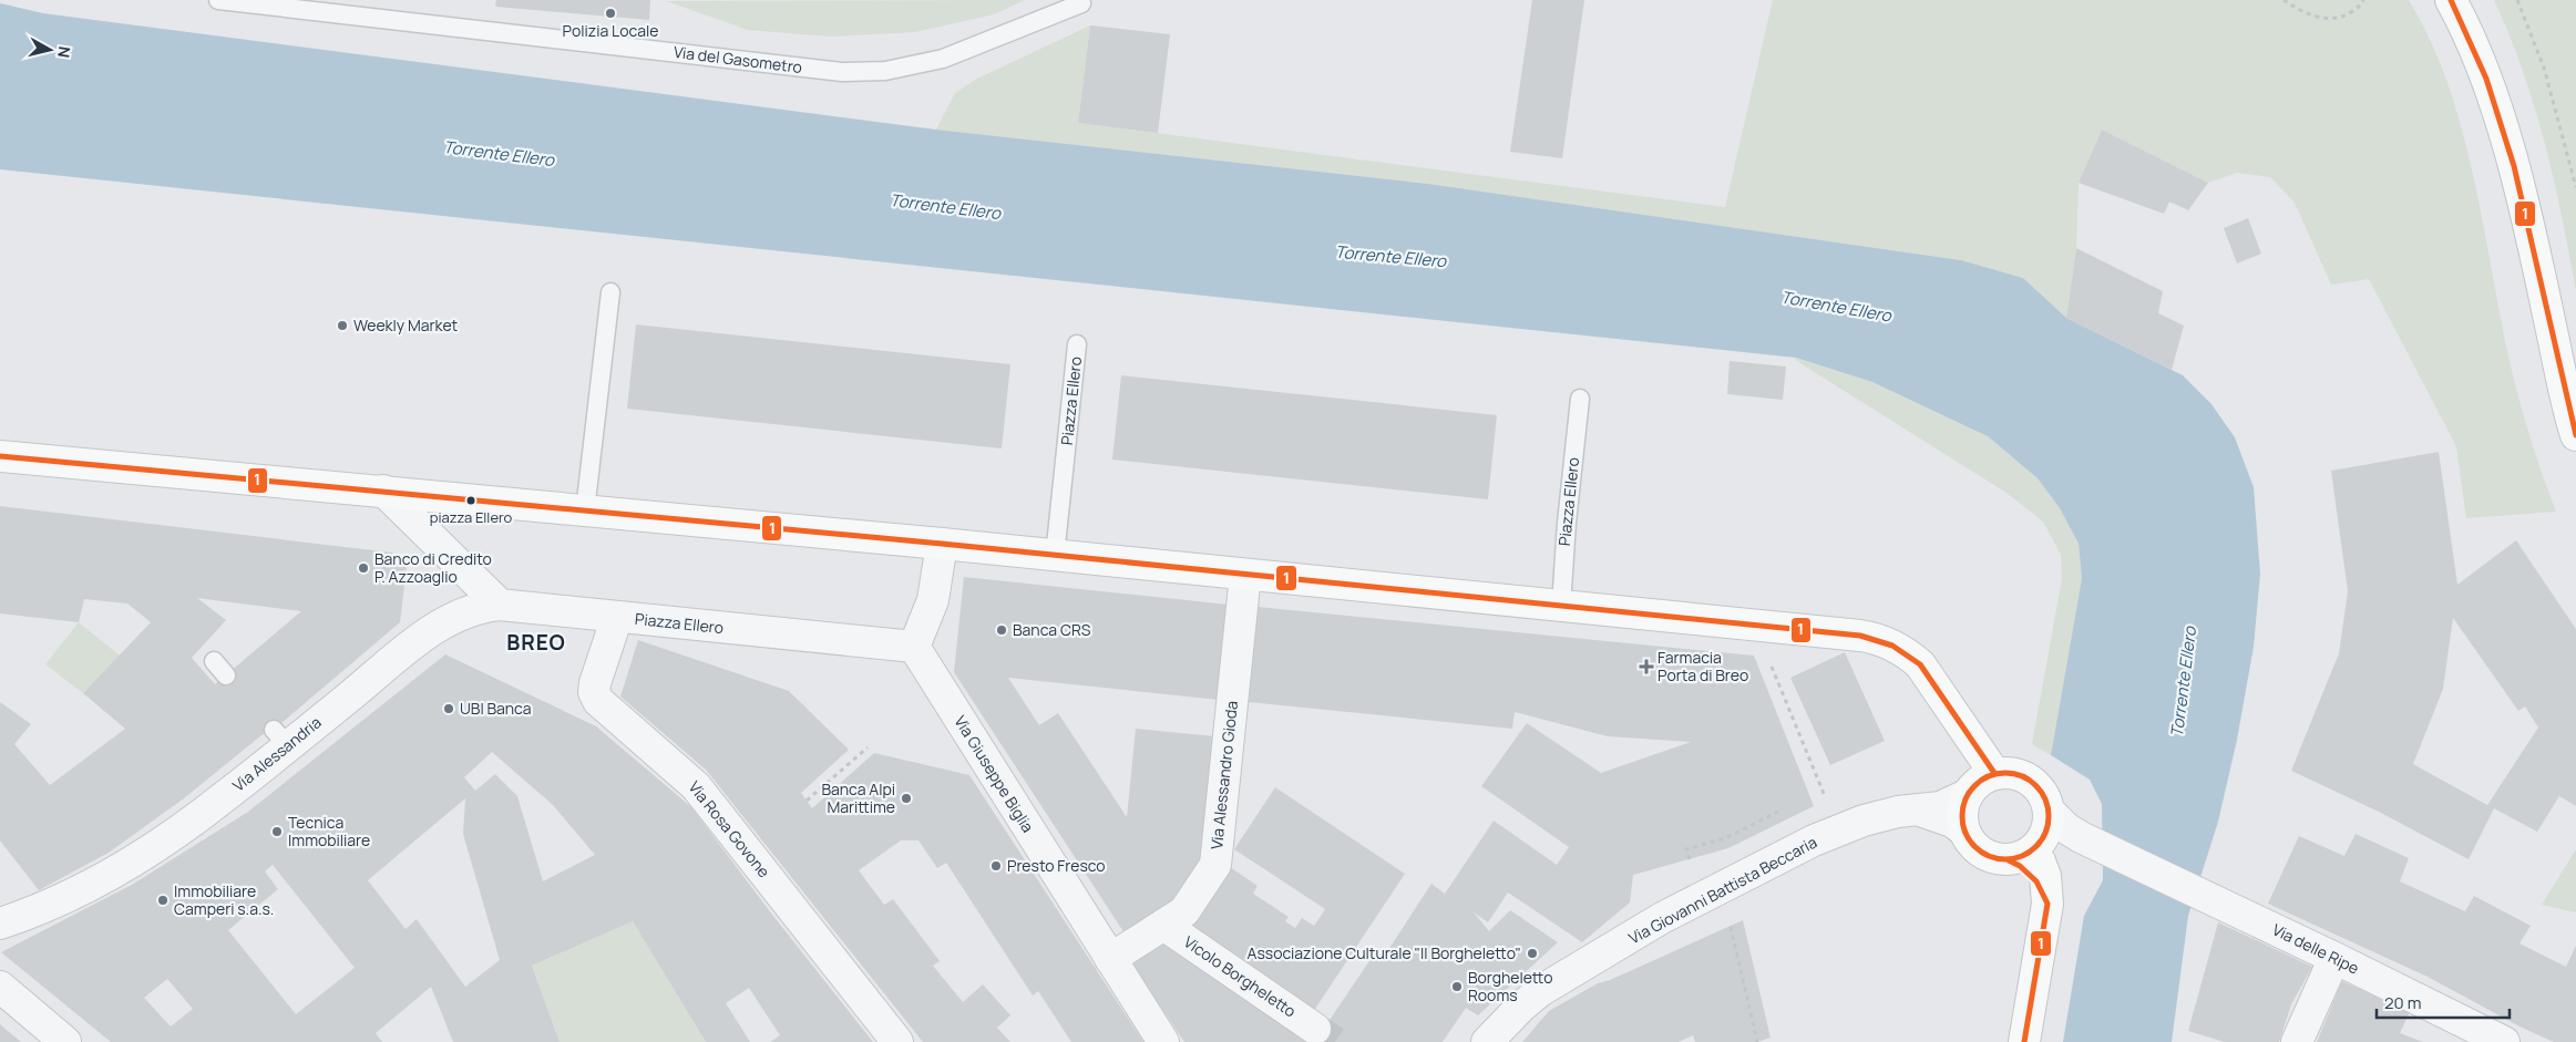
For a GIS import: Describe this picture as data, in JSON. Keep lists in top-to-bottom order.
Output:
{
  "streets": {
    "street": [
      "Piazza Ellero",
      "Via Alessandria",
      "Via Giuseppe Biglia",
      "Via Alessandro Gioda",
      "Via Rosa Govone",
      "Via Giovanni Battista Beccaria",
      "Via delle Ripe",
      "Vicolo Borgheletto"
    ],
    "lane": ["Via del Gasometro"]
  },
  "crossings": [
    ["Piazza Ellero", "Via Alessandria"],
    ["Piazza Ellero", "Via Giuseppe Biglia"],
    ["Piazza Ellero", "Via Rosa Govone"],
    ["Via Giuseppe Biglia", "Via Alessandro Gioda"],
    ["Via Alessandro Gioda", "Vicolo Borgheletto"],
    ["Via Giovanni Battista Beccaria", "Via delle Ripe"]
  ],
  "districts": ["BREO"],
  "water": ["Torrente Ellero"],
  "places": {
    "other": [
      "Polizia Locale",
      "Weekly Market",
      "piazza Ellero",
      "Banco di Credito P. Azzoaglio",
      "Banca CRS",
      "UBI Banca",
      "Banca Alpi Marittime",
      "Tecnica Immobiliare",
      "Presto Fresco",
      "Immobiliare Camperi s.a.s.",
      "Associazione Culturale \"Il Borgheletto\"",
      "Borgheletto Rooms"
    ],
    "health": ["Farmacia Porta di Breo"]
  },
  "lines": ["transit line 1"],
  "scale_bar": "20 m",
  "north": "right"
}
